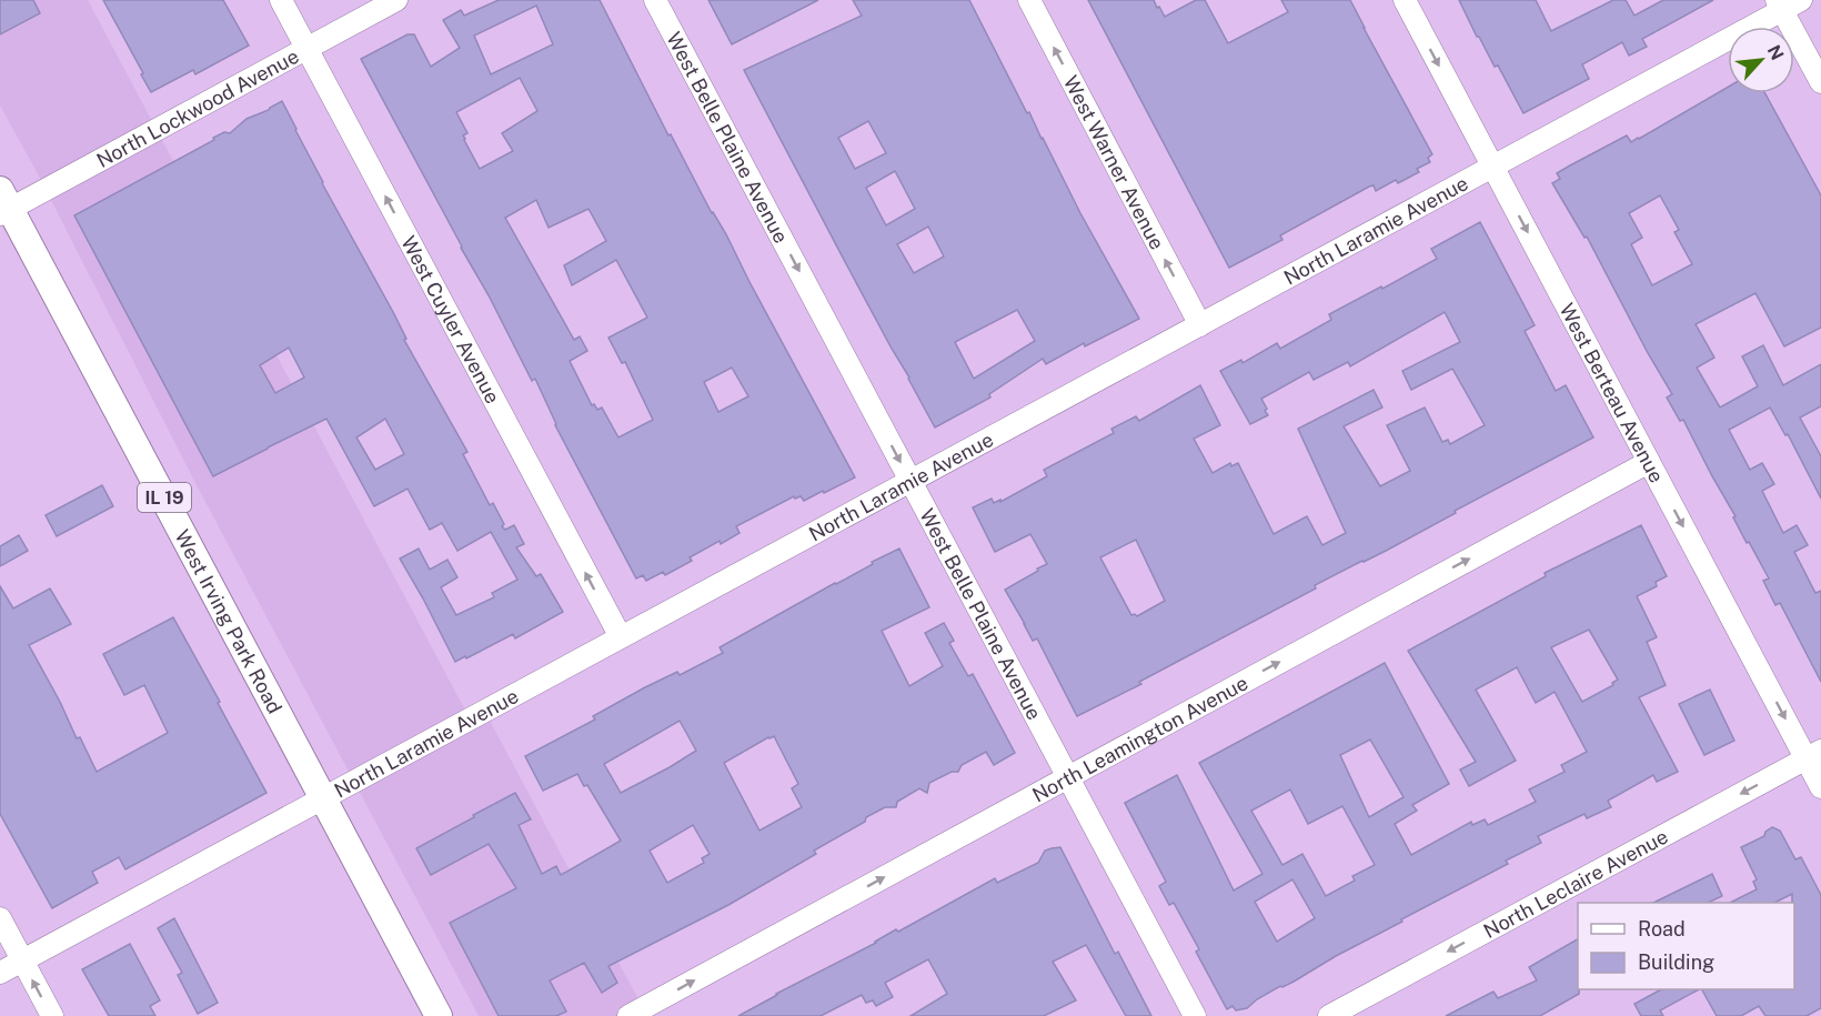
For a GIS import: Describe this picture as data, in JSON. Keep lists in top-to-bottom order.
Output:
{
  "streets": {
    "main road": ["IL 19", "West Irving Park Road"],
    "street": [
      "North Lockwood Avenue",
      "West Belle Plaine Avenue",
      "West Warner Avenue",
      "North Laramie Avenue",
      "West Cuyler Avenue",
      "West Berteau Avenue",
      "North Leamington Avenue",
      "North Leclaire Avenue"
    ]
  },
  "crossings": [
    ["North Lockwood Avenue", "West Cuyler Avenue"],
    ["North Lockwood Avenue", "West Irving Park Road"],
    ["West Belle Plaine Avenue", "North Laramie Avenue"],
    ["West Belle Plaine Avenue", "North Leamington Avenue"],
    ["West Warner Avenue", "North Laramie Avenue"],
    ["North Laramie Avenue", "West Cuyler Avenue"],
    ["North Laramie Avenue", "West Berteau Avenue"],
    ["North Laramie Avenue", "West Irving Park Road"],
    ["West Berteau Avenue", "North Leamington Avenue"],
    ["West Berteau Avenue", "North Leclaire Avenue"]
  ],
  "one_way": [
    "West Belle Plaine Avenue",
    "West Warner Avenue",
    "West Cuyler Avenue",
    "West Berteau Avenue",
    "North Leamington Avenue",
    "North Leclaire Avenue"
  ],
  "legend": ["Road", "Building"],
  "north": "top right"
}
